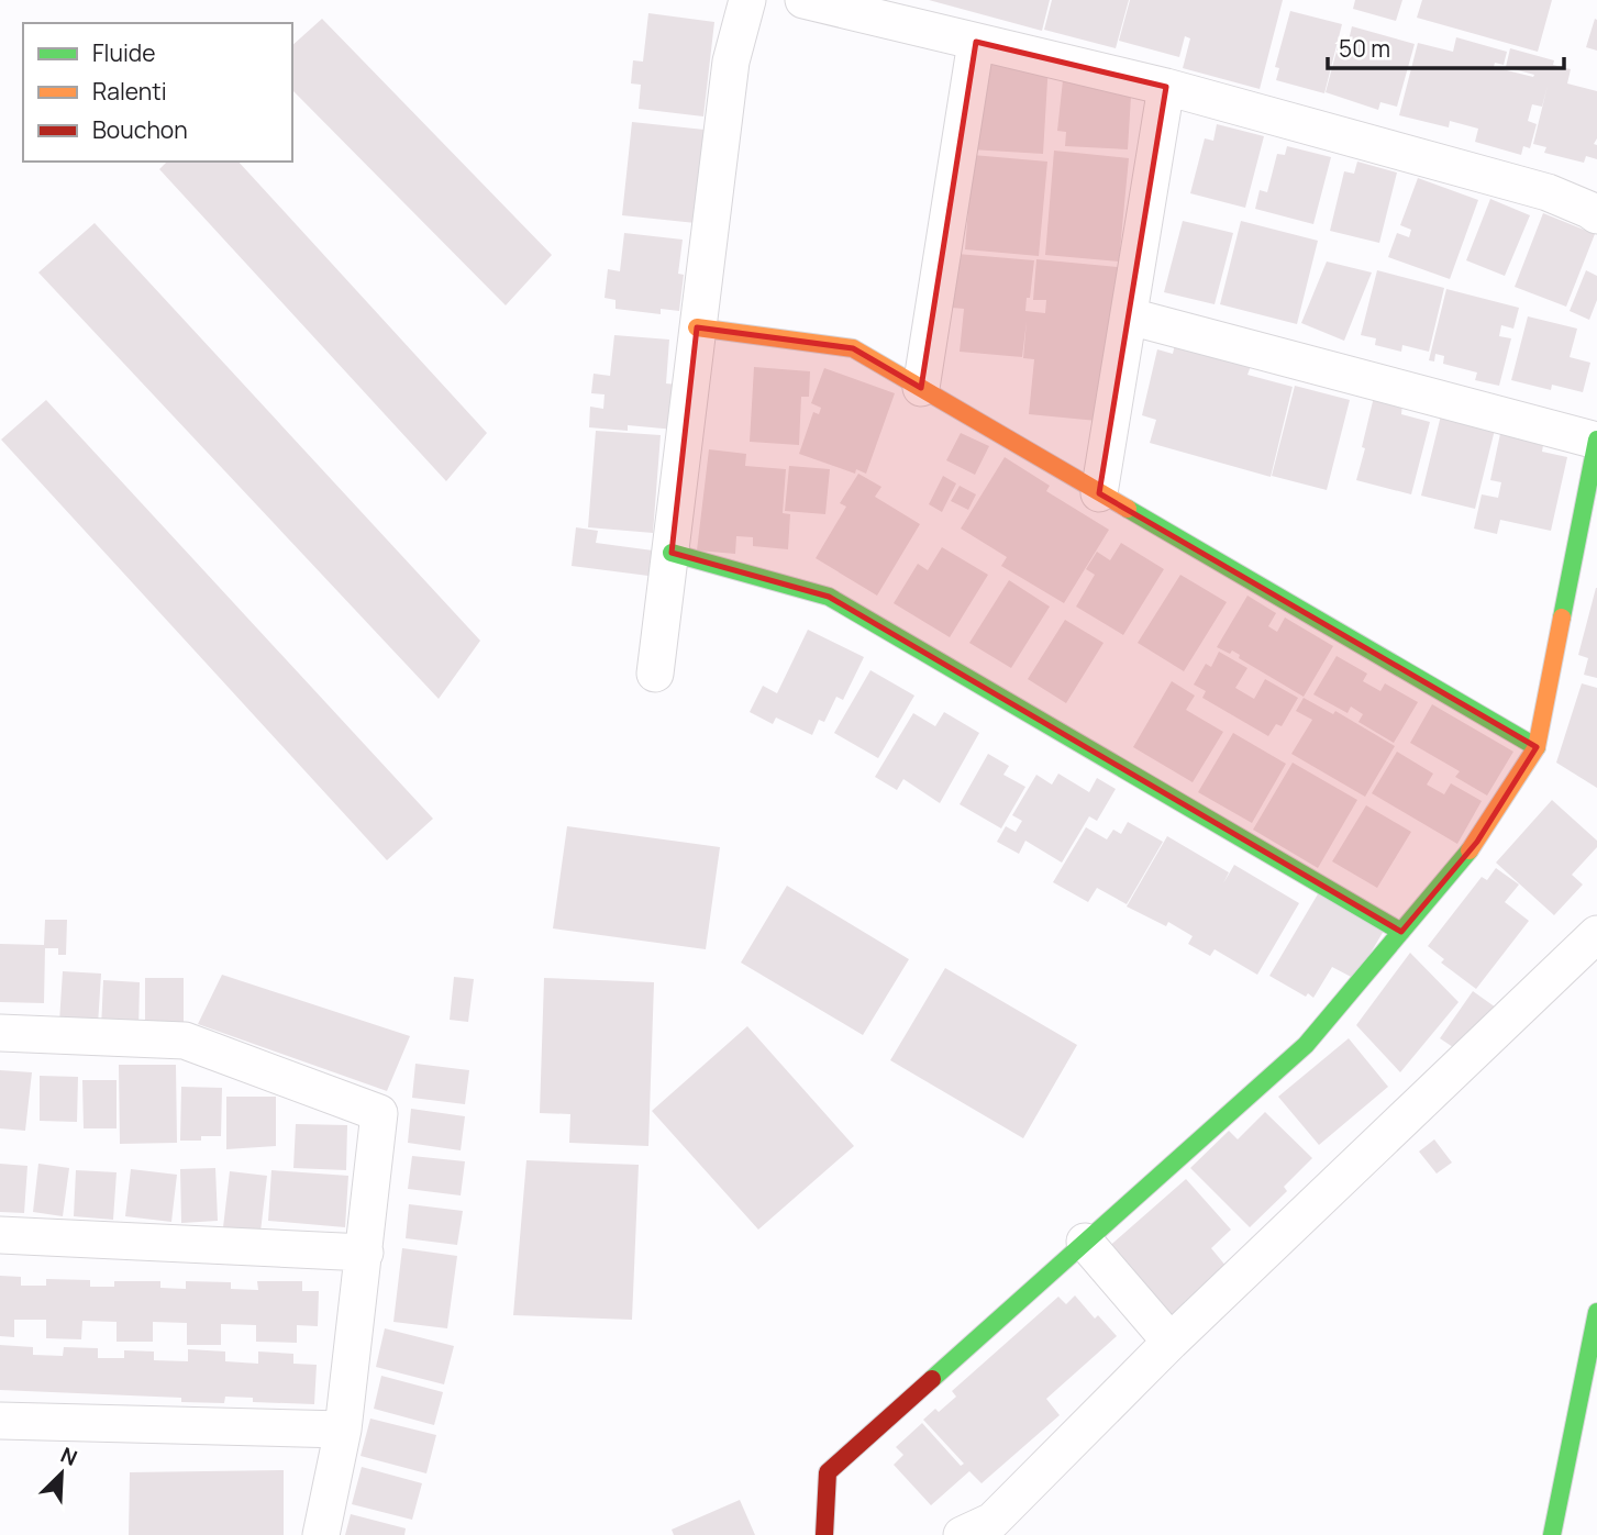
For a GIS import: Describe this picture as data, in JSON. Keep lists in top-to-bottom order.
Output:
{
  "legend": ["Fluide", "Ralenti", "Bouchon"],
  "scale_bar": "50 m",
  "north": "top right"
}
